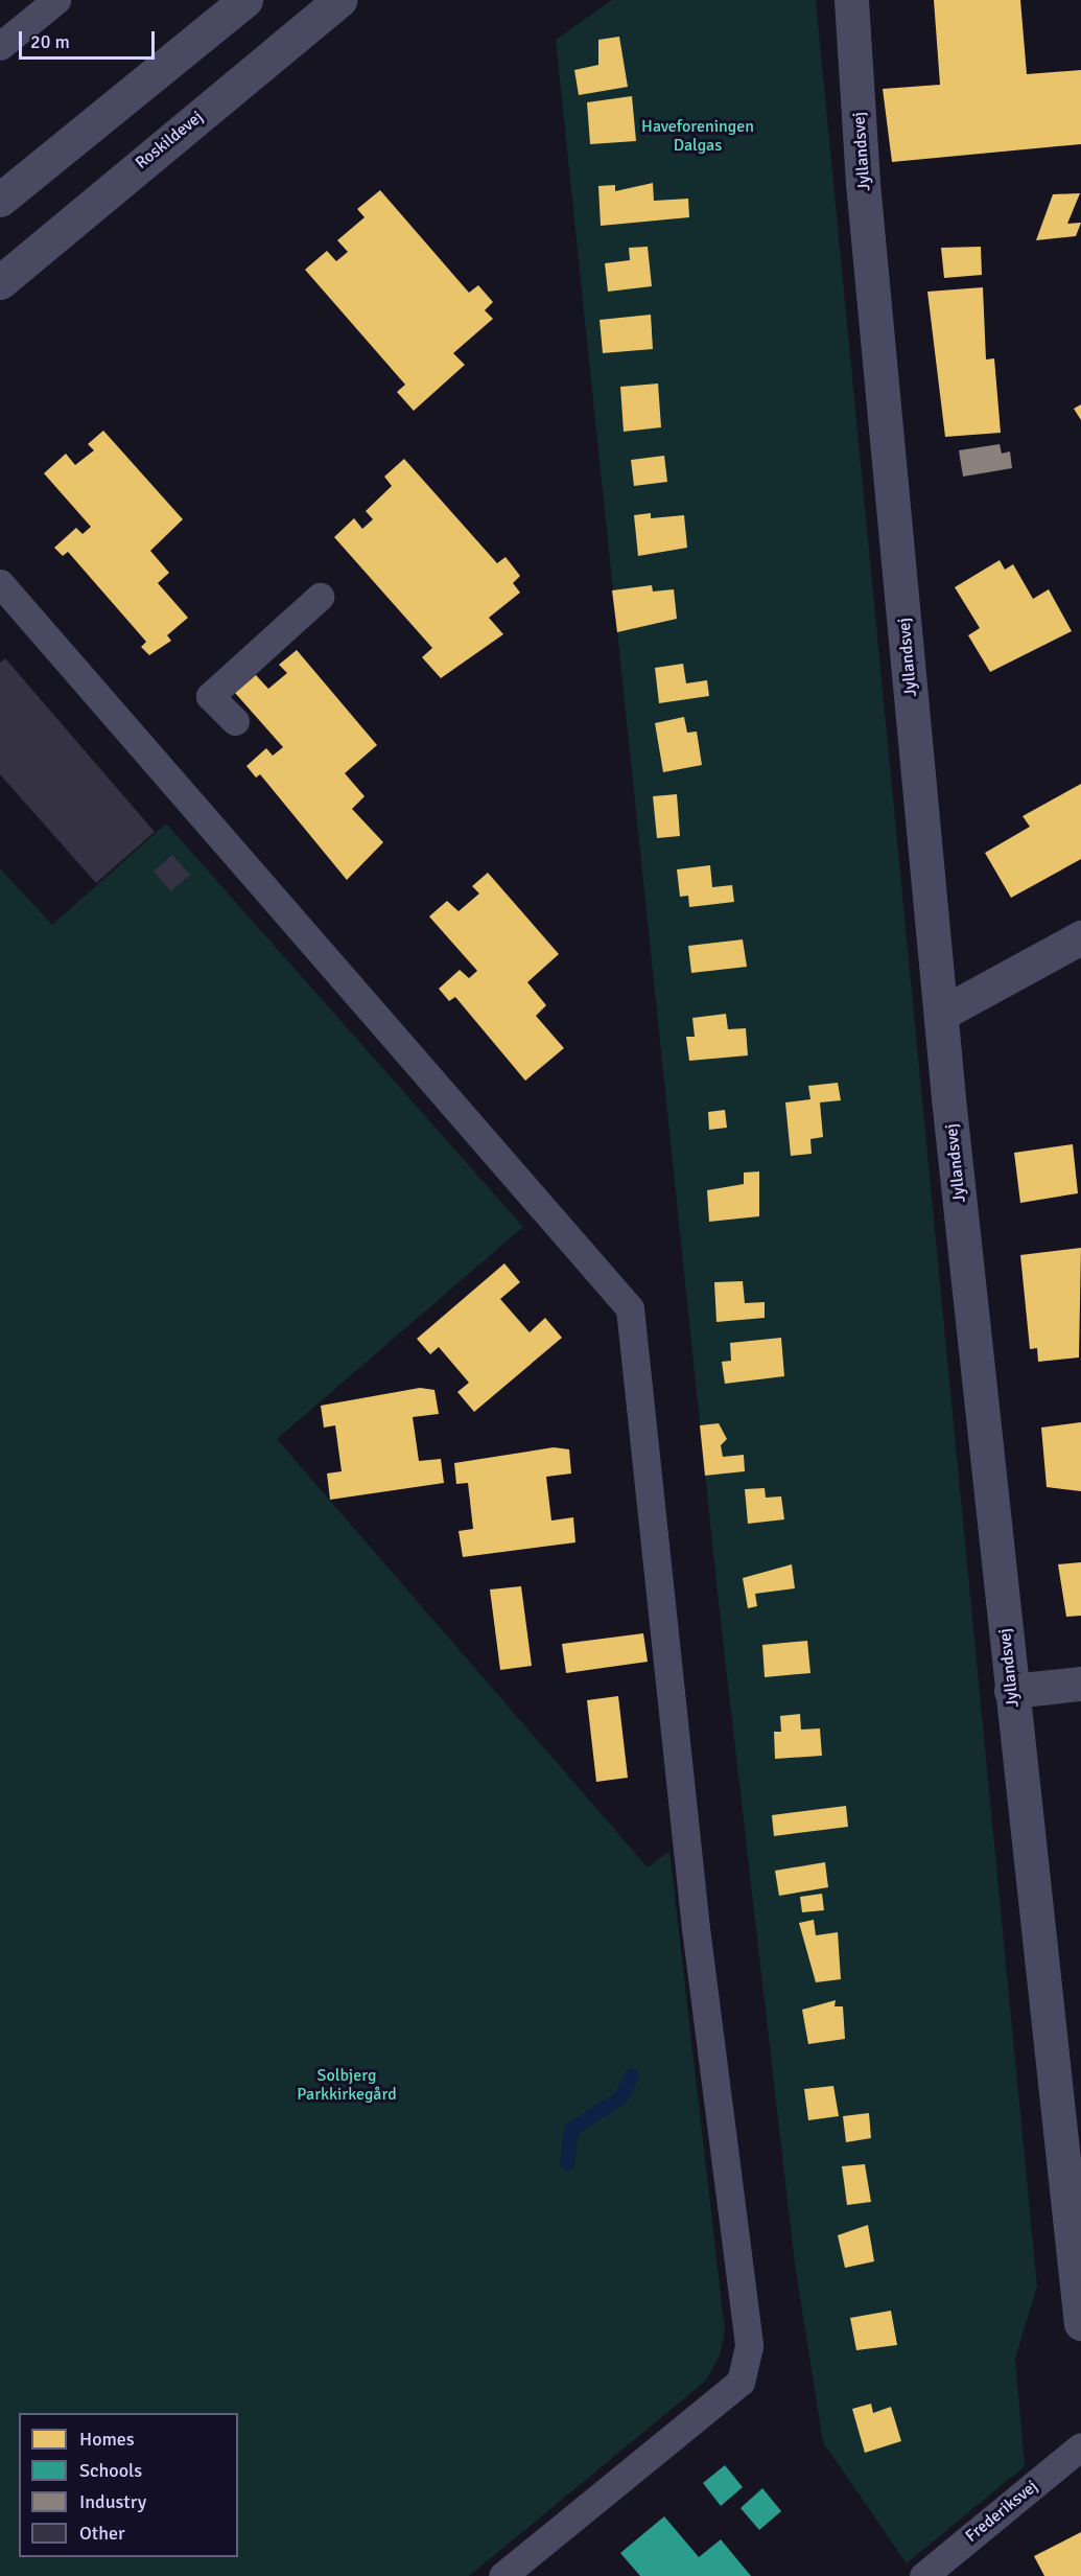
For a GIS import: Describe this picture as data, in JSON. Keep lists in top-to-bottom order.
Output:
{
  "streets": {
    "street": ["Roskildevej", "Jyllandsvej"],
    "lane": ["Frederiksvej"]
  },
  "parks": ["Haveforeningen Dalgas", "Solbjerg Parkkirkegård"],
  "legend": [
    "Homes",
    "Schools",
    "Industry",
    "Other"
  ],
  "scale_bar": "20 m"
}
